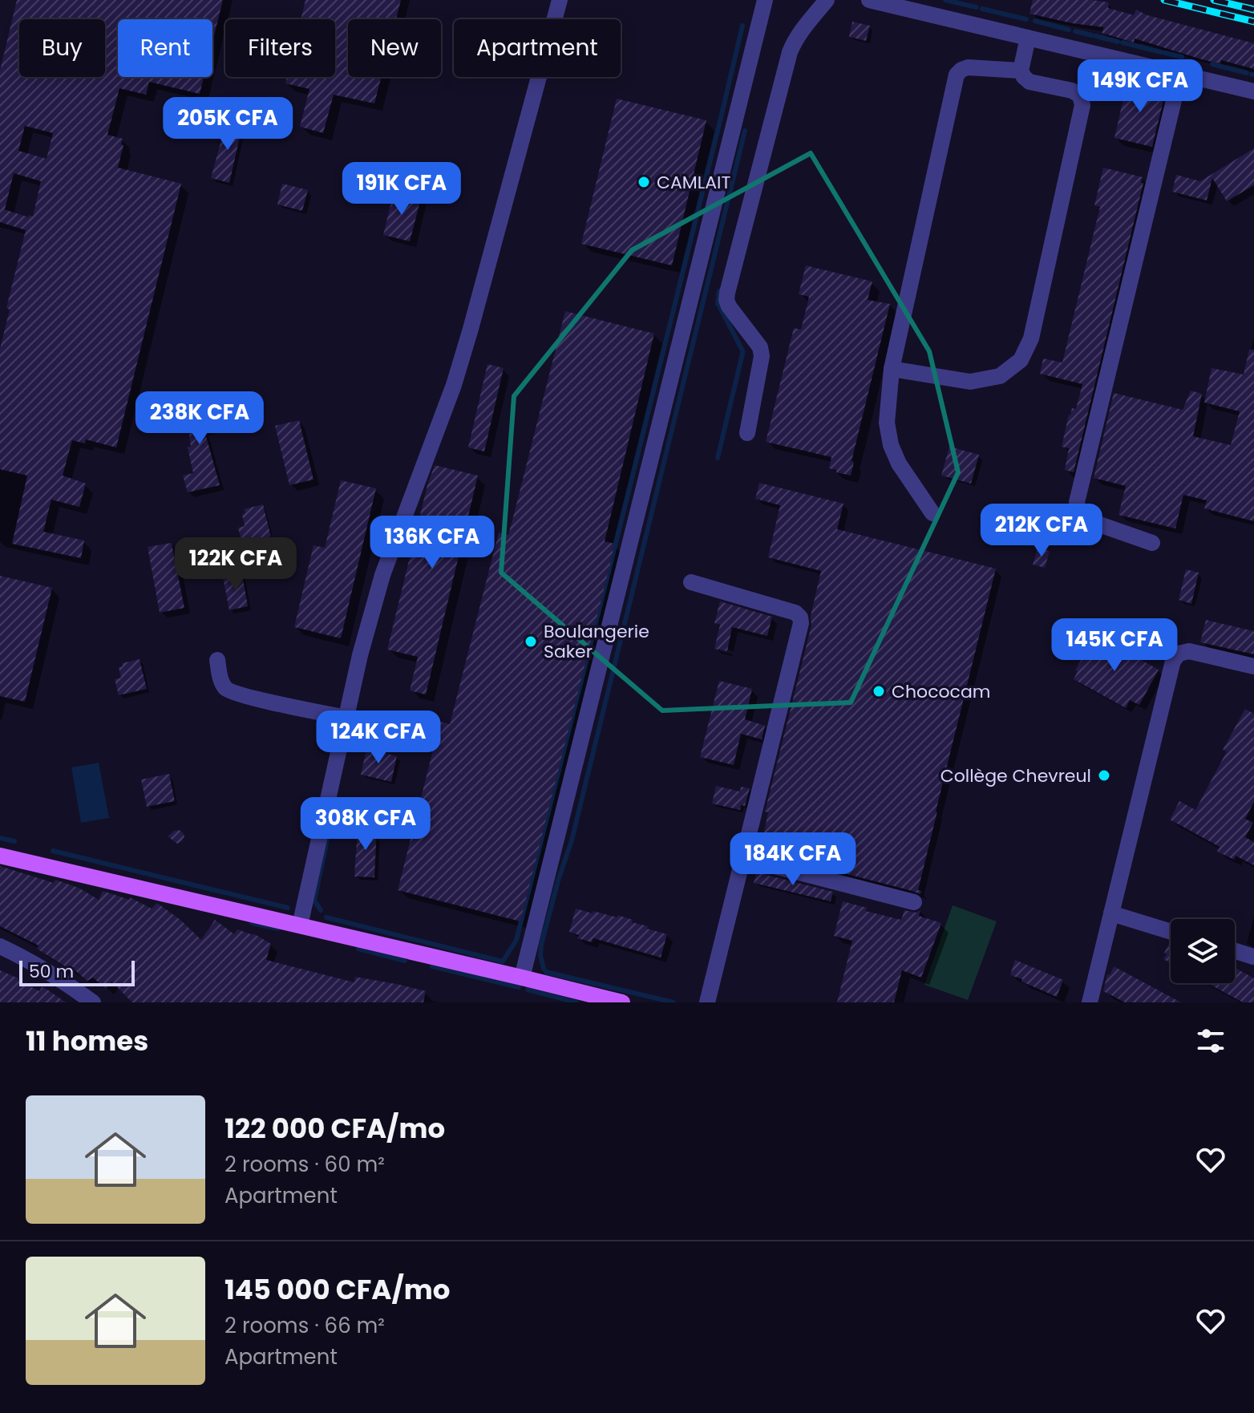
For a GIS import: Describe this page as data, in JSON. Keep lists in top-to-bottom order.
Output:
{
  "places": [
    "CAMLAIT",
    "Boulangerie Saker",
    "Chococam",
    "Collège Chevreul"
  ],
  "scale_bar": "50 m",
  "page": {
    "chip": [
      "Buy",
      "Rent",
      "Filters",
      "New",
      "Apartment"
    ],
    "price": [
      "149K CFA",
      "205K CFA",
      "191K CFA",
      "238K CFA",
      "212K CFA",
      "136K CFA",
      "122K CFA",
      "145K CFA",
      "124K CFA",
      "308K CFA",
      "184K CFA"
    ],
    "scale": "50 m",
    "heading": "11 homes",
    "list": [
      {
        "name": "122 000 CFA/mo",
        "note": "2 rooms · 60 m² · Apartment"
      },
      {
        "name": "145 000 CFA/mo",
        "note": "2 rooms · 66 m² · Apartment"
      }
    ]
  }
}
